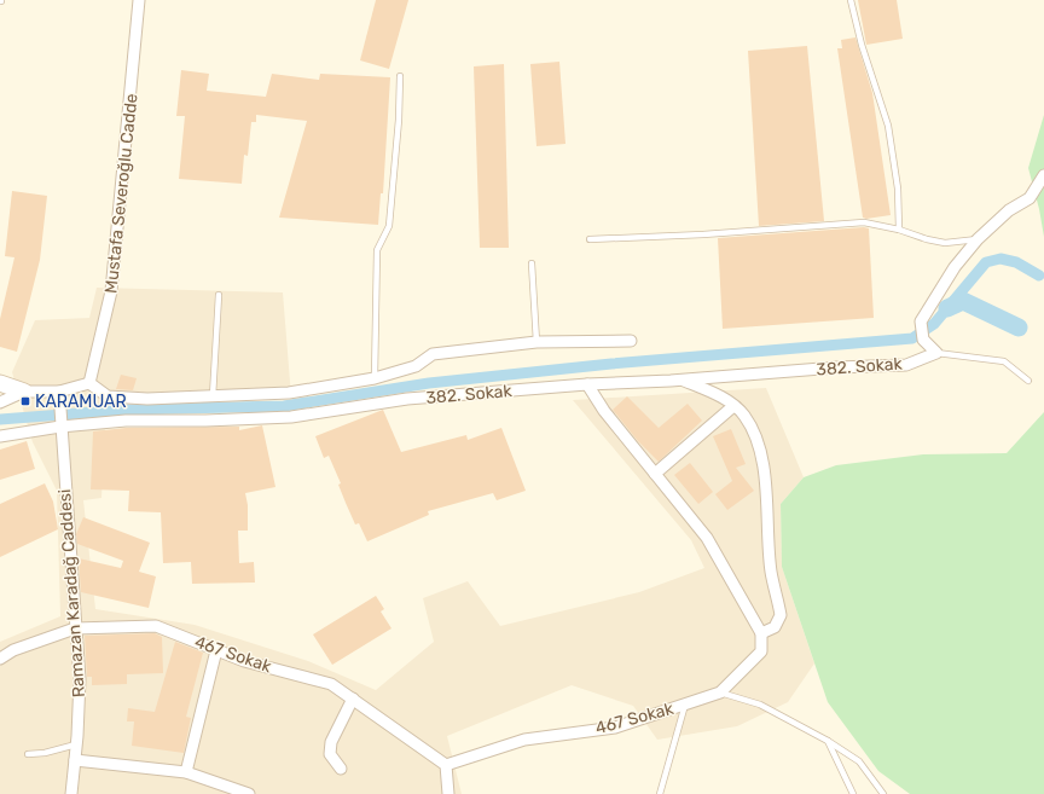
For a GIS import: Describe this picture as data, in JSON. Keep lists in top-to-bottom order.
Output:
{
  "streets": {
    "street": [
      "Mustafa Severoğlu Cadde",
      "382. Sokak",
      "Ramazan Karadağ Caddesi",
      "467 Sokak"
    ]
  },
  "crossings": [
    ["382. Sokak", "Ramazan Karadağ Caddesi"],
    ["Ramazan Karadağ Caddesi", "467 Sokak"]
  ],
  "places": {
    "transit": ["KARAMUAR"]
  }
}
